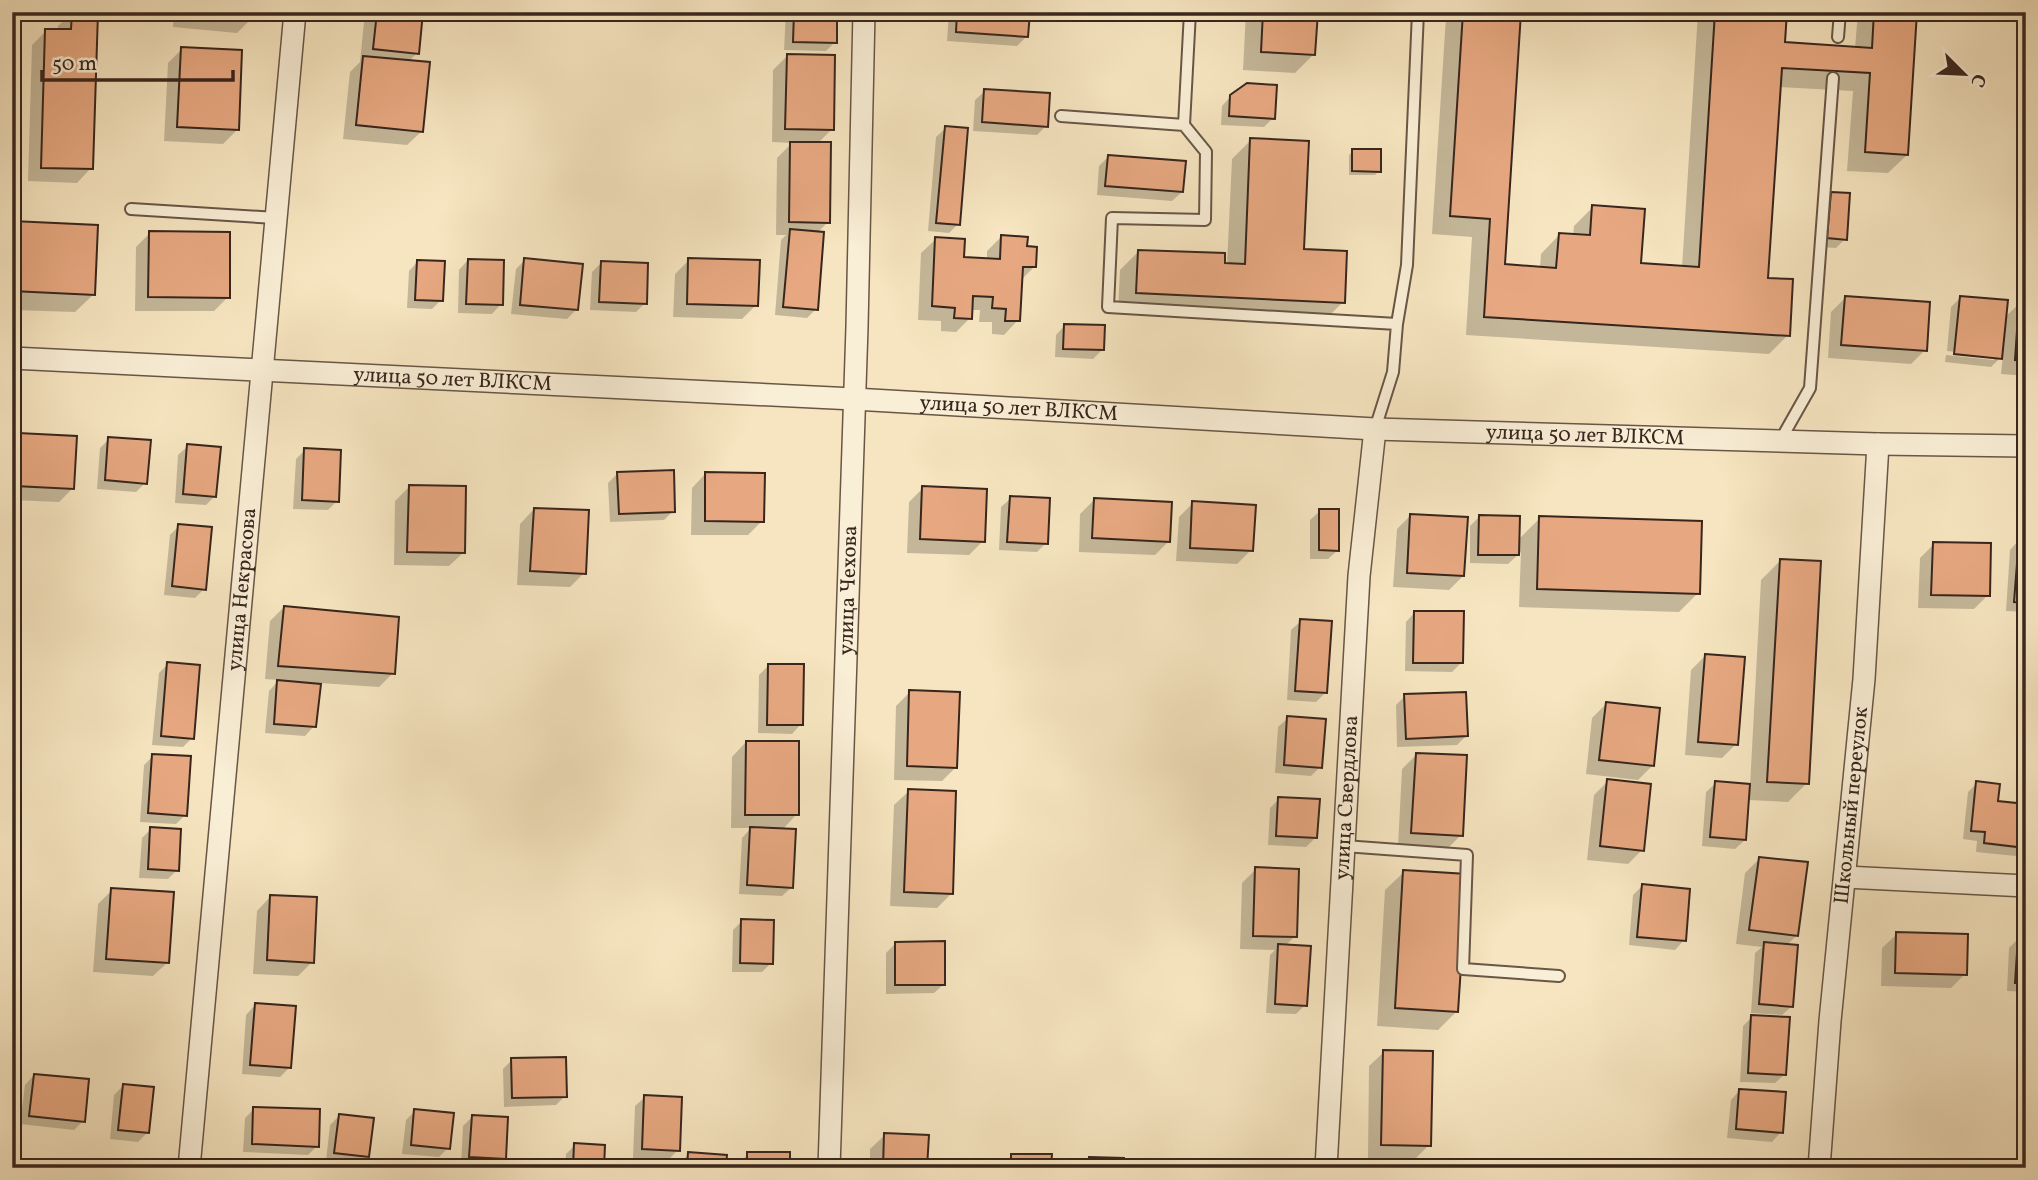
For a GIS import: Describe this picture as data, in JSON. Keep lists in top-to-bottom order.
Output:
{
  "streets": {
    "street": [
      "улица 50 лет ВЛКСМ",
      "улица Некрасова",
      "улица Чехова",
      "улица Свердлова",
      "Школьный переулок"
    ]
  },
  "crossings": [
    ["улица 50 лет ВЛКСМ", "улица Некрасова"],
    ["улица 50 лет ВЛКСМ", "улица Чехова"],
    ["улица 50 лет ВЛКСМ", "улица Свердлова"],
    ["улица 50 лет ВЛКСМ", "Школьный переулок"]
  ],
  "scale_bar": "50 m",
  "north": "bottom right"
}
